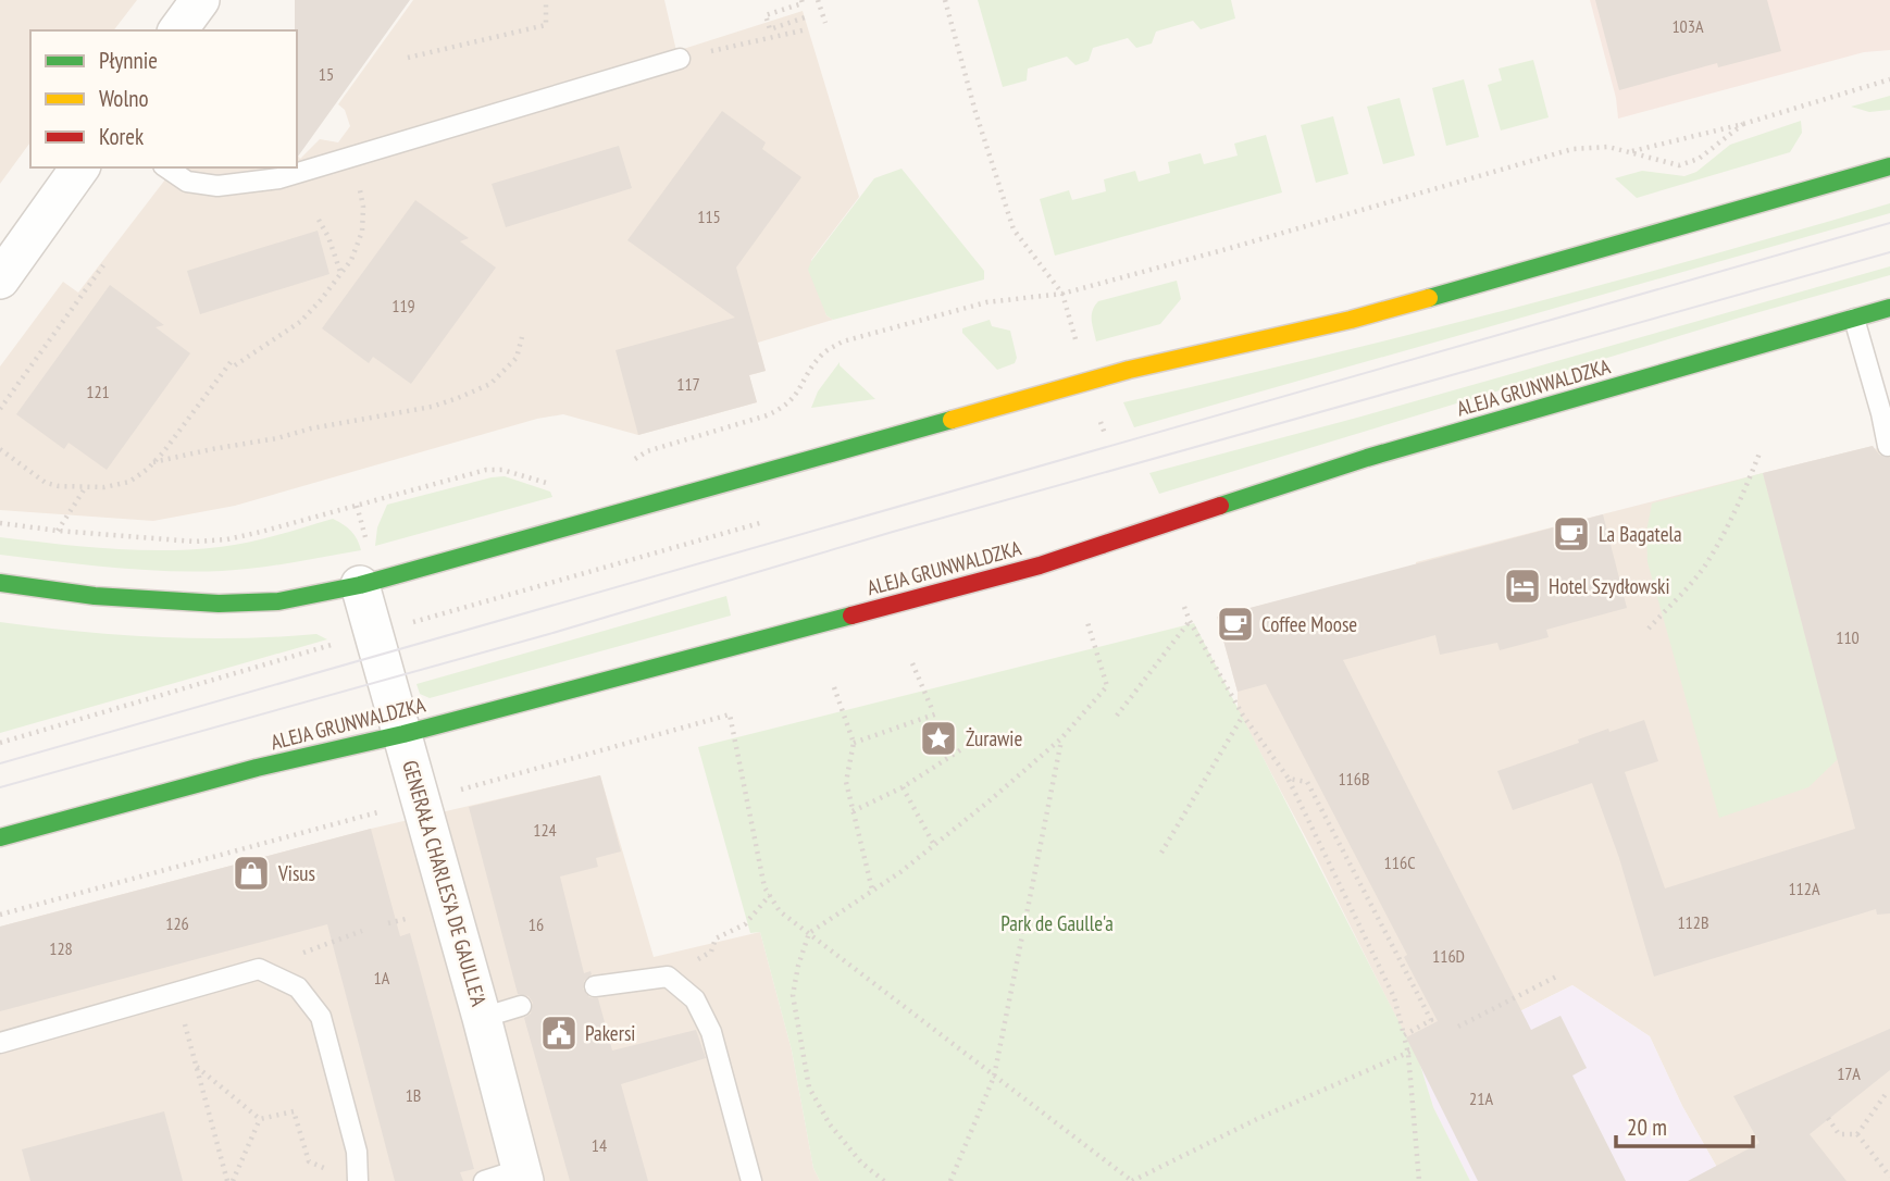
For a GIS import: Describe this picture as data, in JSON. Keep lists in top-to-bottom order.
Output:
{
  "streets": {
    "main road": ["ALEJA GRUNWALDZKA"],
    "street": ["GENERAŁA CHARLES'A DE GAULLE'A"]
  },
  "crossings": [
    ["ALEJA GRUNWALDZKA", "GENERAŁA CHARLES'A DE GAULLE'A"]
  ],
  "parks": ["Park de Gaulle'a"],
  "places": {
    "cafe": ["La Bagatela", "Coffee Moose"],
    "hotel": ["Hotel Szydłowski"],
    "place": ["Żurawie"],
    "shop": ["Visus"],
    "public building": ["Pakersi"]
  },
  "house_numbers": [
    "103A",
    "15",
    "115",
    "119",
    "117",
    "121",
    "110",
    "116B",
    "124",
    "116C",
    "112A",
    "112B",
    "126",
    "16",
    "128",
    "116D",
    "1A",
    "17A",
    "1B",
    "21A",
    "14"
  ],
  "legend": ["Płynnie", "Wolno", "Korek"],
  "scale_bar": "20 m"
}
